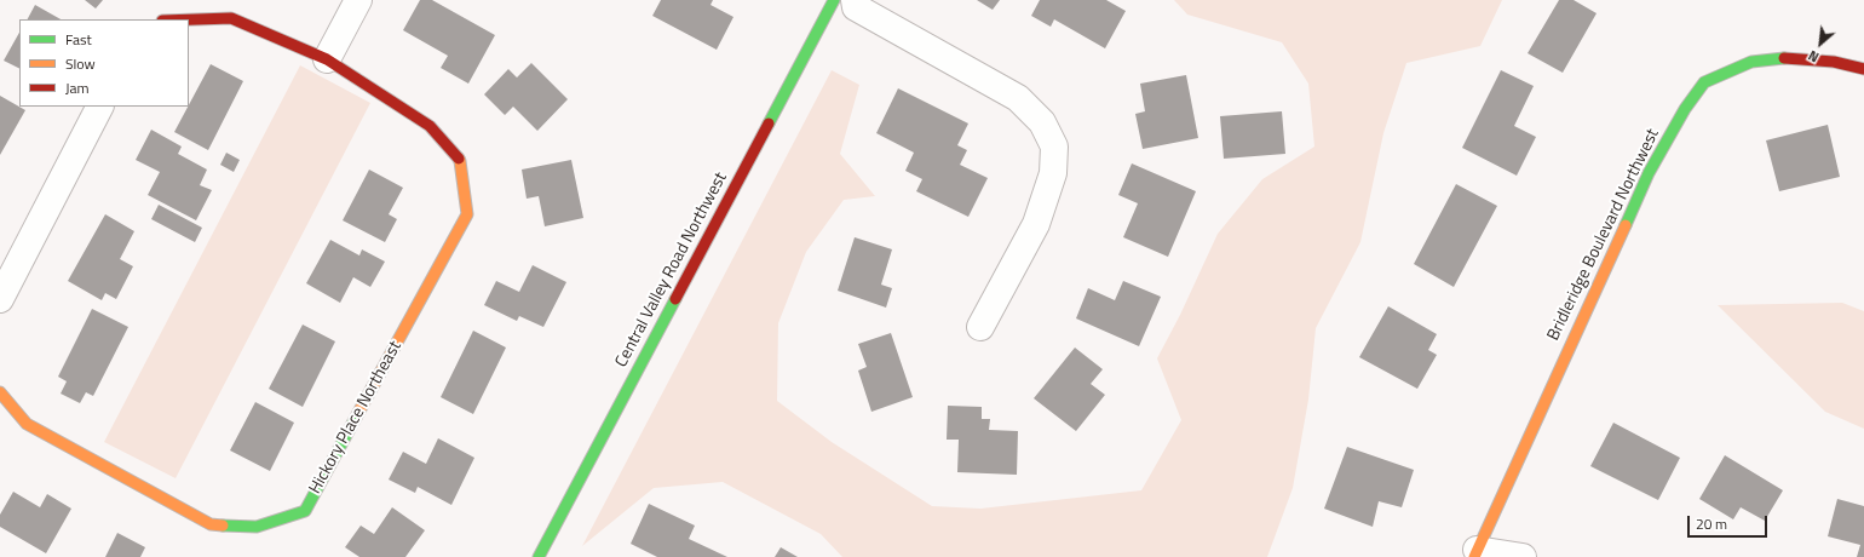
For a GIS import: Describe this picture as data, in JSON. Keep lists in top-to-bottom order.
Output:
{
  "streets": {
    "street": ["Bridleridge Boulevard Northwest", "Central Valley Road Northwest", "Hickory Place Northeast"]
  },
  "legend": ["Fast", "Slow", "Jam"],
  "scale_bar": "20 m",
  "north": "bottom left"
}
